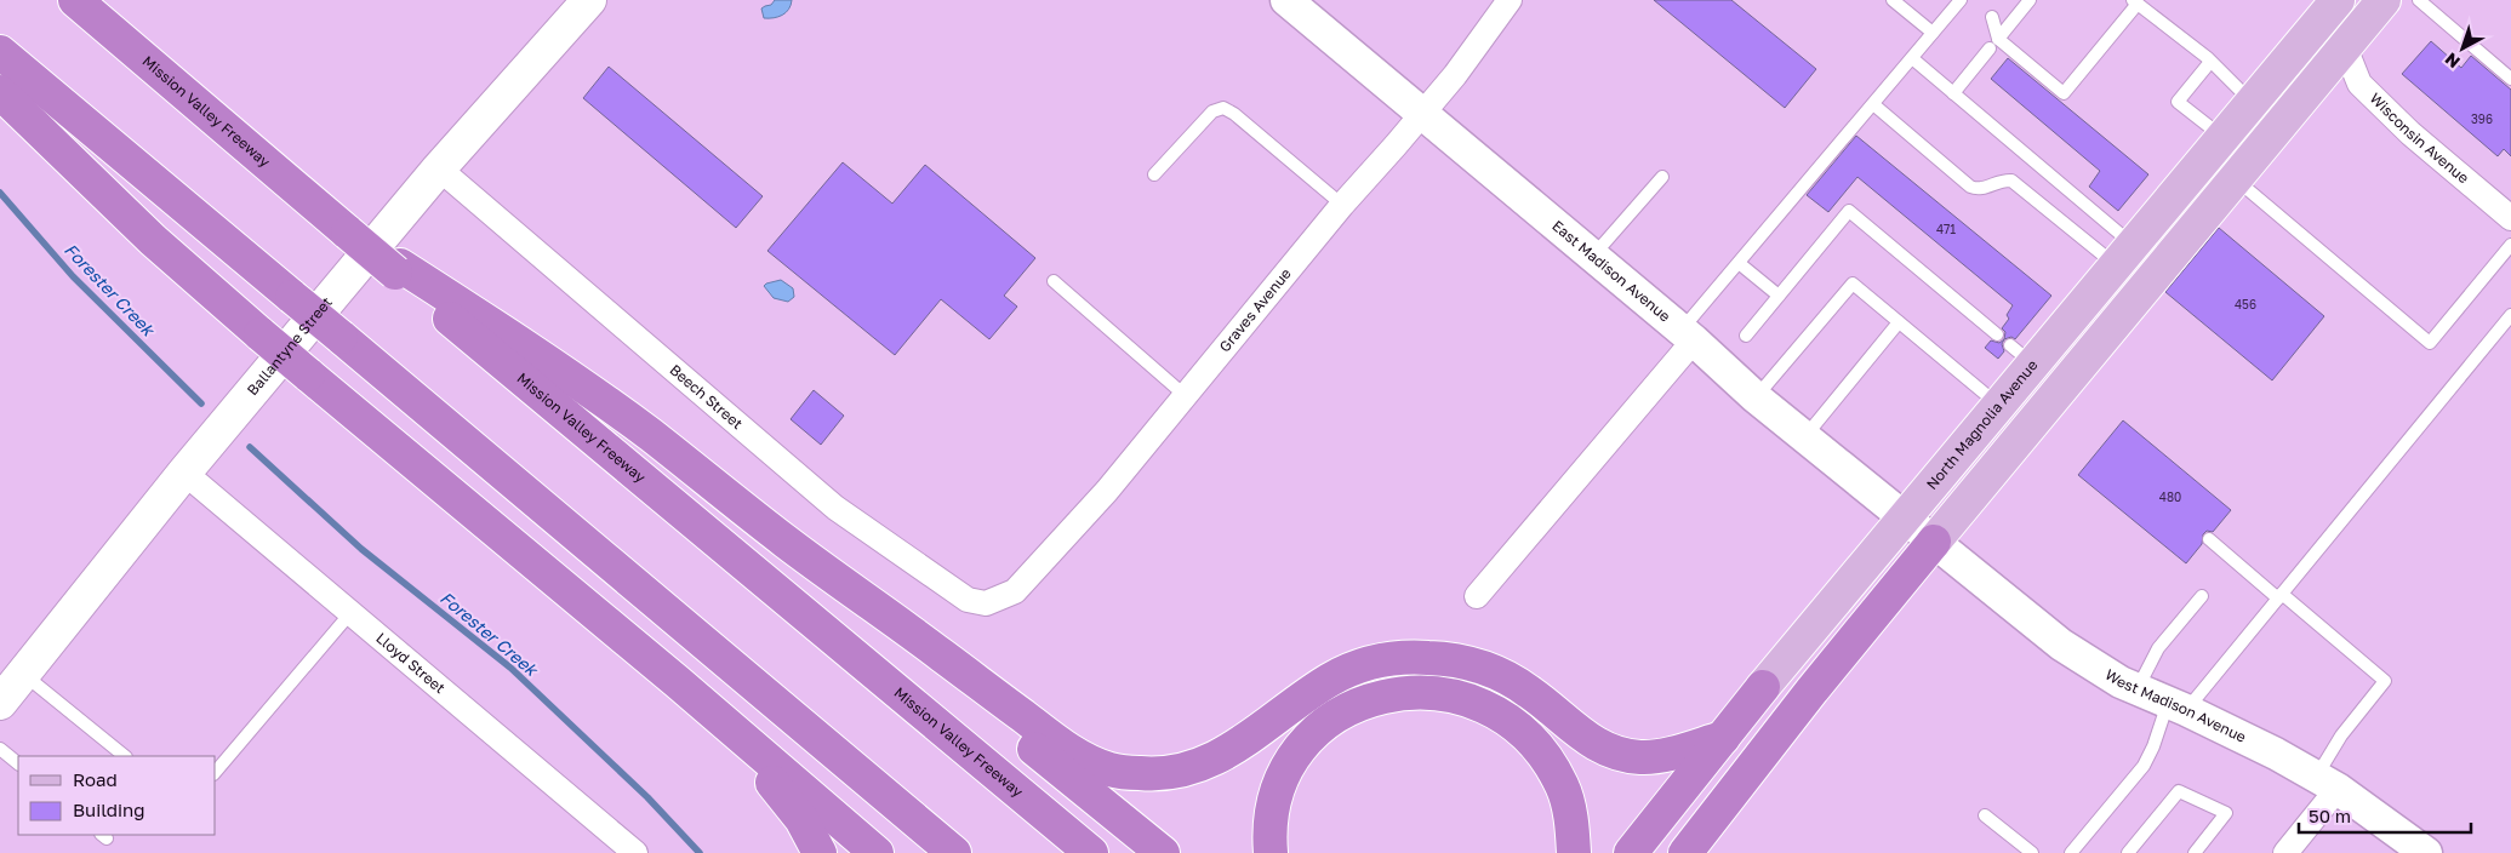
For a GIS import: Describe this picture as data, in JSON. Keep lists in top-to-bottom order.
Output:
{
  "streets": {
    "highway": ["Mission Valley Freeway", "North Magnolia Avenue"],
    "main road": ["Ballantyne Street"],
    "street": [
      "Wisconsin Avenue",
      "East Madison Avenue",
      "Graves Avenue",
      "Beech Street",
      "Lloyd Street",
      "West Madison Avenue"
    ]
  },
  "crossings": [
    ["Wisconsin Avenue", "North Magnolia Avenue"],
    ["East Madison Avenue", "Graves Avenue"],
    ["East Madison Avenue", "North Magnolia Avenue"],
    ["East Madison Avenue", "West Madison Avenue"],
    ["Graves Avenue", "Beech Street"],
    ["Ballantyne Street", "Beech Street"],
    ["Ballantyne Street", "Lloyd Street"]
  ],
  "water": ["Forester Creek"],
  "house_numbers": [
    "396",
    "471",
    "456",
    "480"
  ],
  "legend": ["Road", "Building"],
  "scale_bar": "50 m",
  "north": "bottom left"
}
